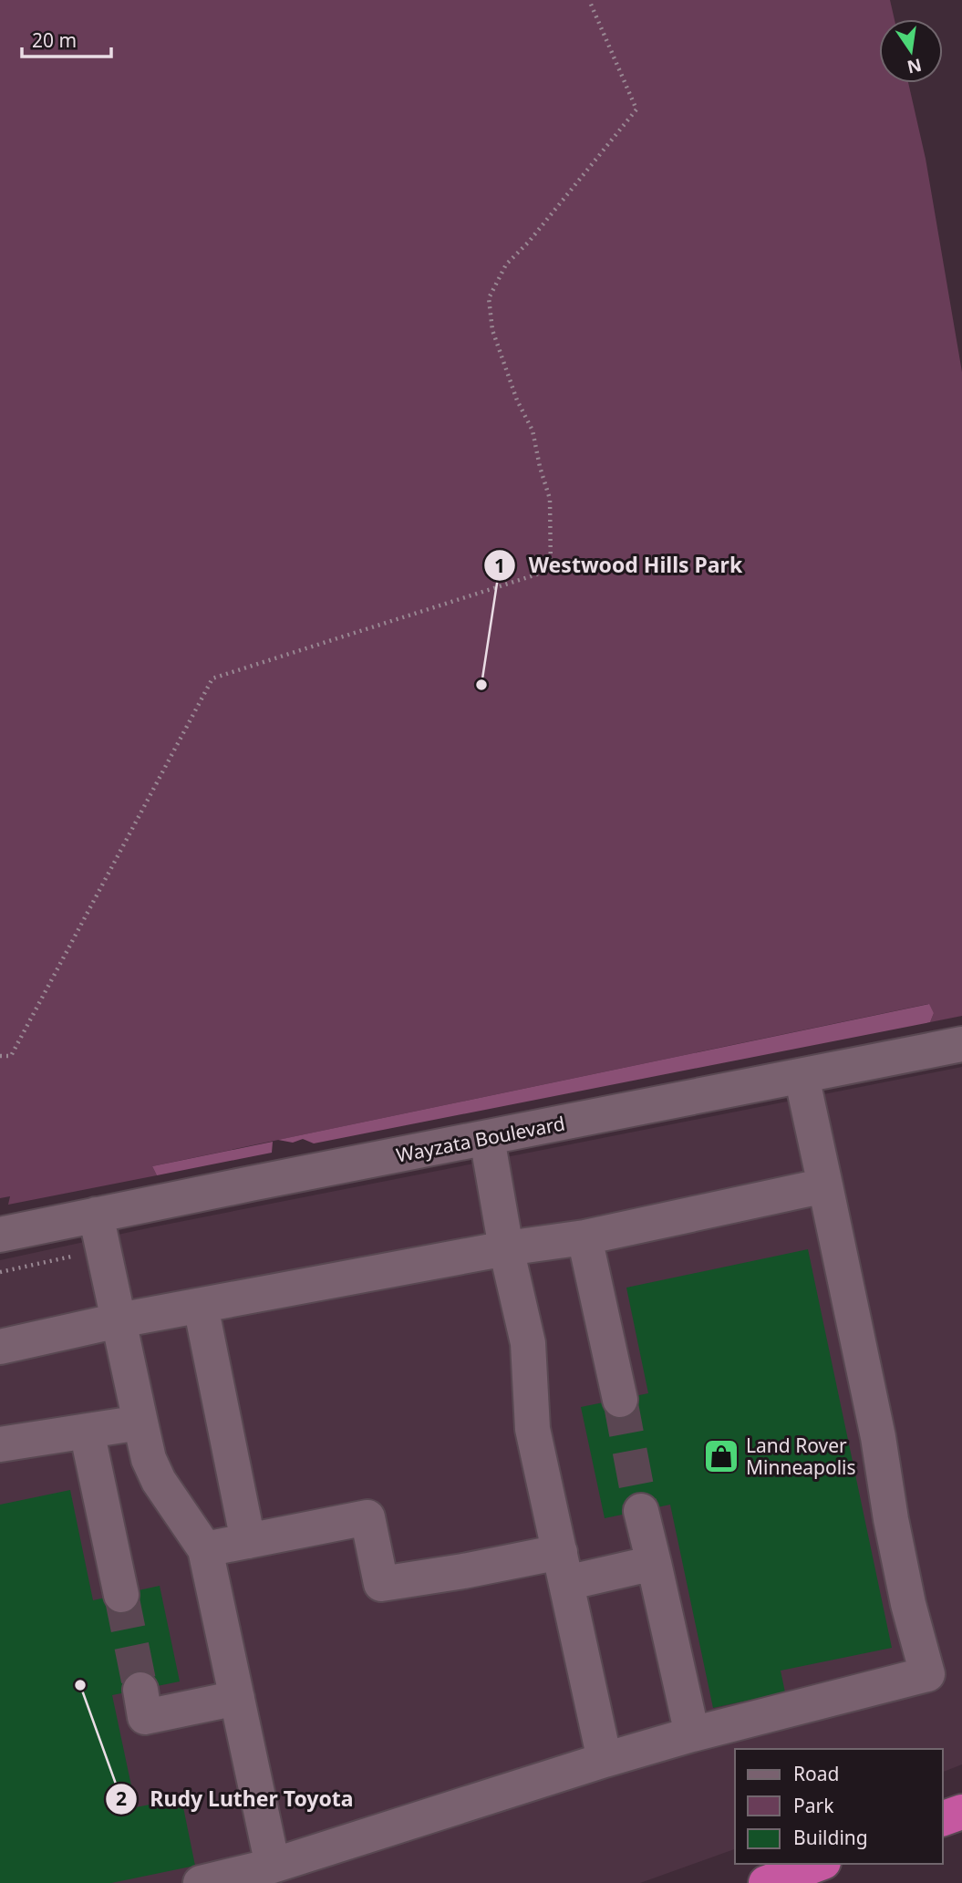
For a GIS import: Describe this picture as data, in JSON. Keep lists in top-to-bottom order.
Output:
{
  "streets": {
    "street": ["Wayzata Boulevard"]
  },
  "places": {
    "other": ["Westwood Hills Park", "Rudy Luther Toyota"],
    "shop": ["Land Rover Minneapolis"]
  },
  "legend": ["Road", "Park", "Building"],
  "scale_bar": "20 m",
  "north": "bottom"
}
